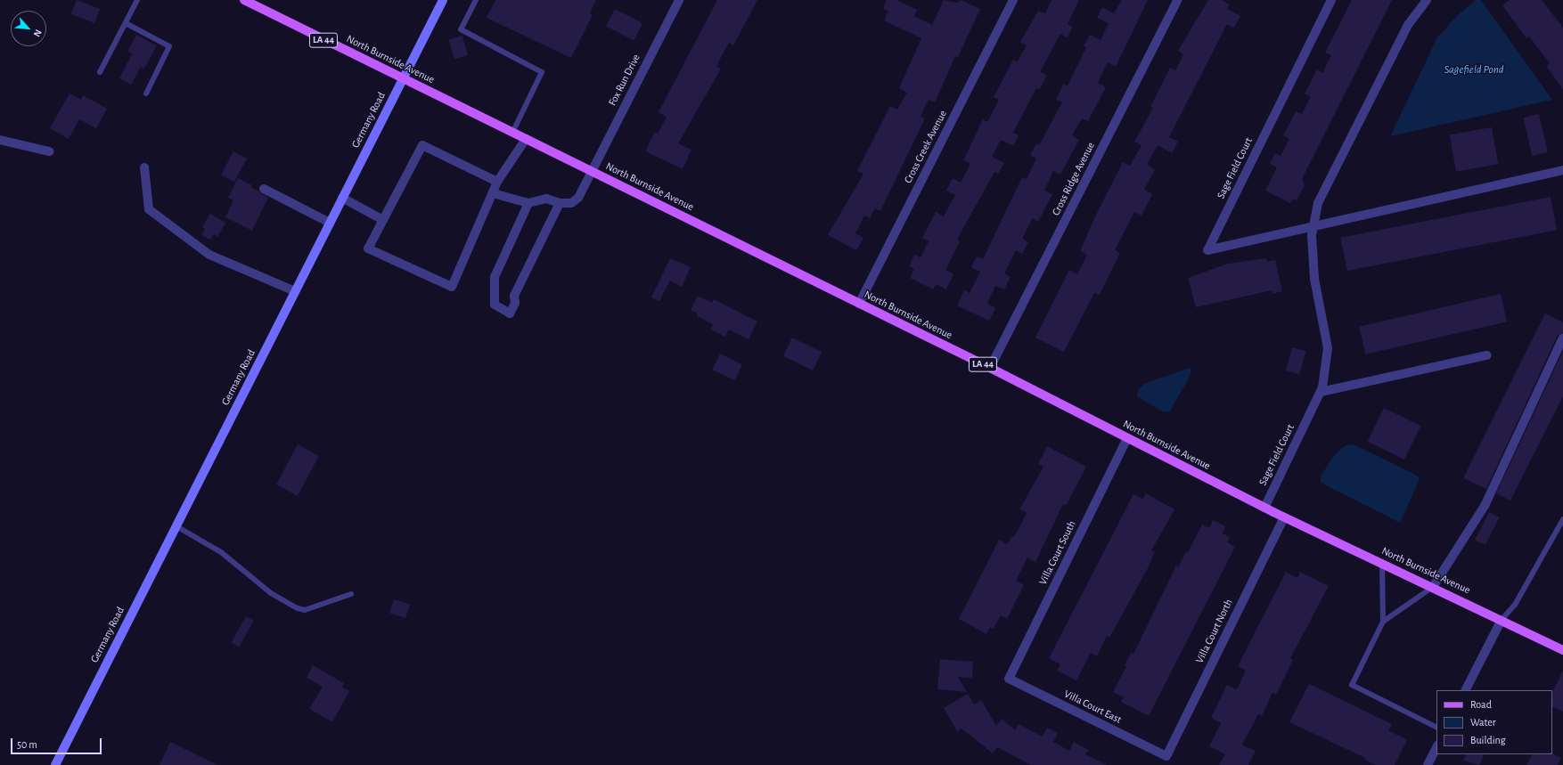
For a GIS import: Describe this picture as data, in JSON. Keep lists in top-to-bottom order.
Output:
{
  "streets": {
    "main road": ["LA 44", "North Burnside Avenue", "Germany Road"],
    "street": [
      "Fox Run Drive",
      "Cross Creek Avenue",
      "Sage Field Court",
      "Cross Ridge Avenue",
      "Villa Court South",
      "Villa Court North",
      "Villa Court East"
    ]
  },
  "crossings": [
    ["North Burnside Avenue", "Fox Run Drive"],
    ["North Burnside Avenue", "Germany Road"],
    ["North Burnside Avenue", "Cross Creek Avenue"],
    ["North Burnside Avenue", "Sage Field Court"],
    ["North Burnside Avenue", "Cross Ridge Avenue"],
    ["North Burnside Avenue", "Villa Court South"],
    ["North Burnside Avenue", "Villa Court North"],
    ["Villa Court South", "Villa Court East"],
    ["Villa Court North", "Villa Court East"]
  ],
  "water": ["Sagefield Pond"],
  "legend": ["Road", "Water", "Building"],
  "scale_bar": "50 m",
  "north": "bottom right"
}
